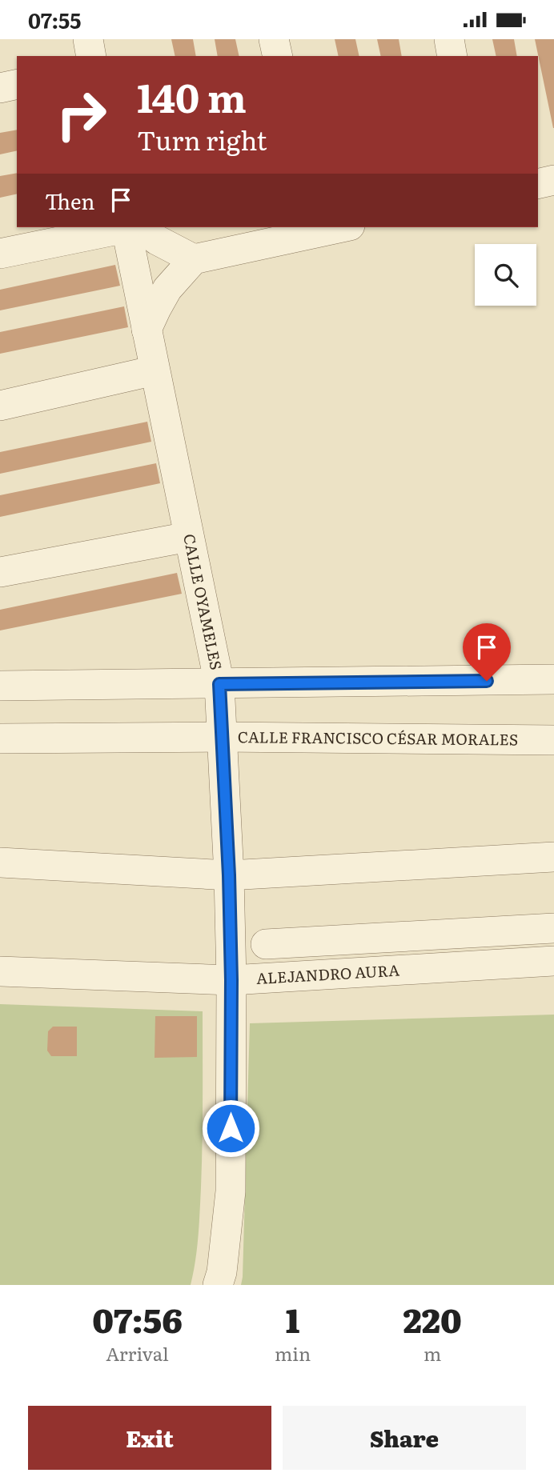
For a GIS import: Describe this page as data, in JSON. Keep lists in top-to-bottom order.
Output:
{
  "streets": {
    "street": ["CALLE OYAMELES", "CALLE FRANCISCO CÉSAR MORALES", "ALEJANDRO AURA"]
  },
  "crossings": [
    ["CALLE OYAMELES", "CALLE FRANCISCO CÉSAR MORALES"],
    ["CALLE OYAMELES", "ALEJANDRO AURA"]
  ],
  "page": {
    "status": "07:55",
    "turn": ["140 m", "Turn right"],
    "then": "Then",
    "eta": [
      "07:56",
      "Arrival",
      "1",
      "min",
      "220",
      "m"
    ],
    "buttons": ["Exit", "Share"]
  }
}
